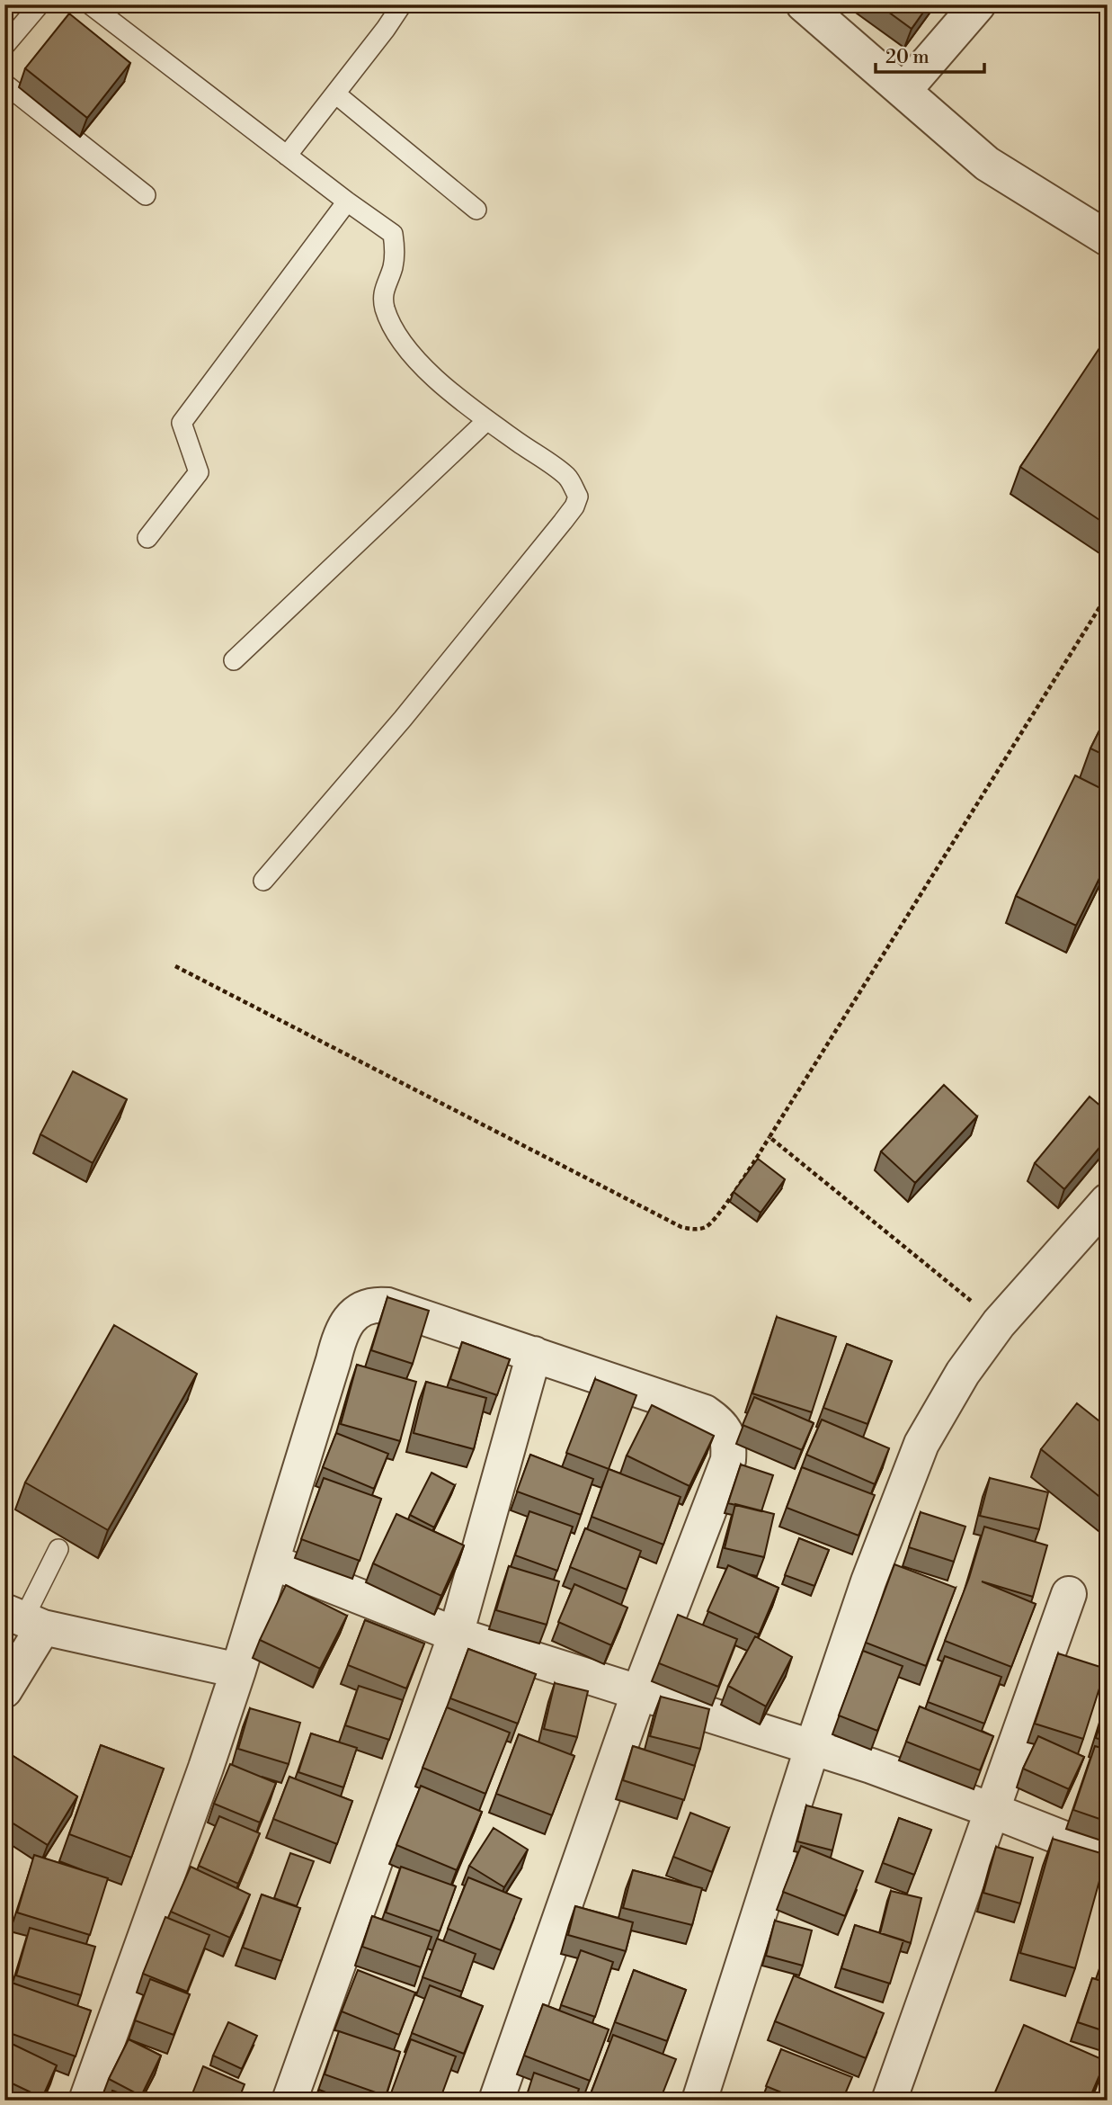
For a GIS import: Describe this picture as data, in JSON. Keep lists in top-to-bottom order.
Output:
{
  "scale_bar": "20 m"
}
